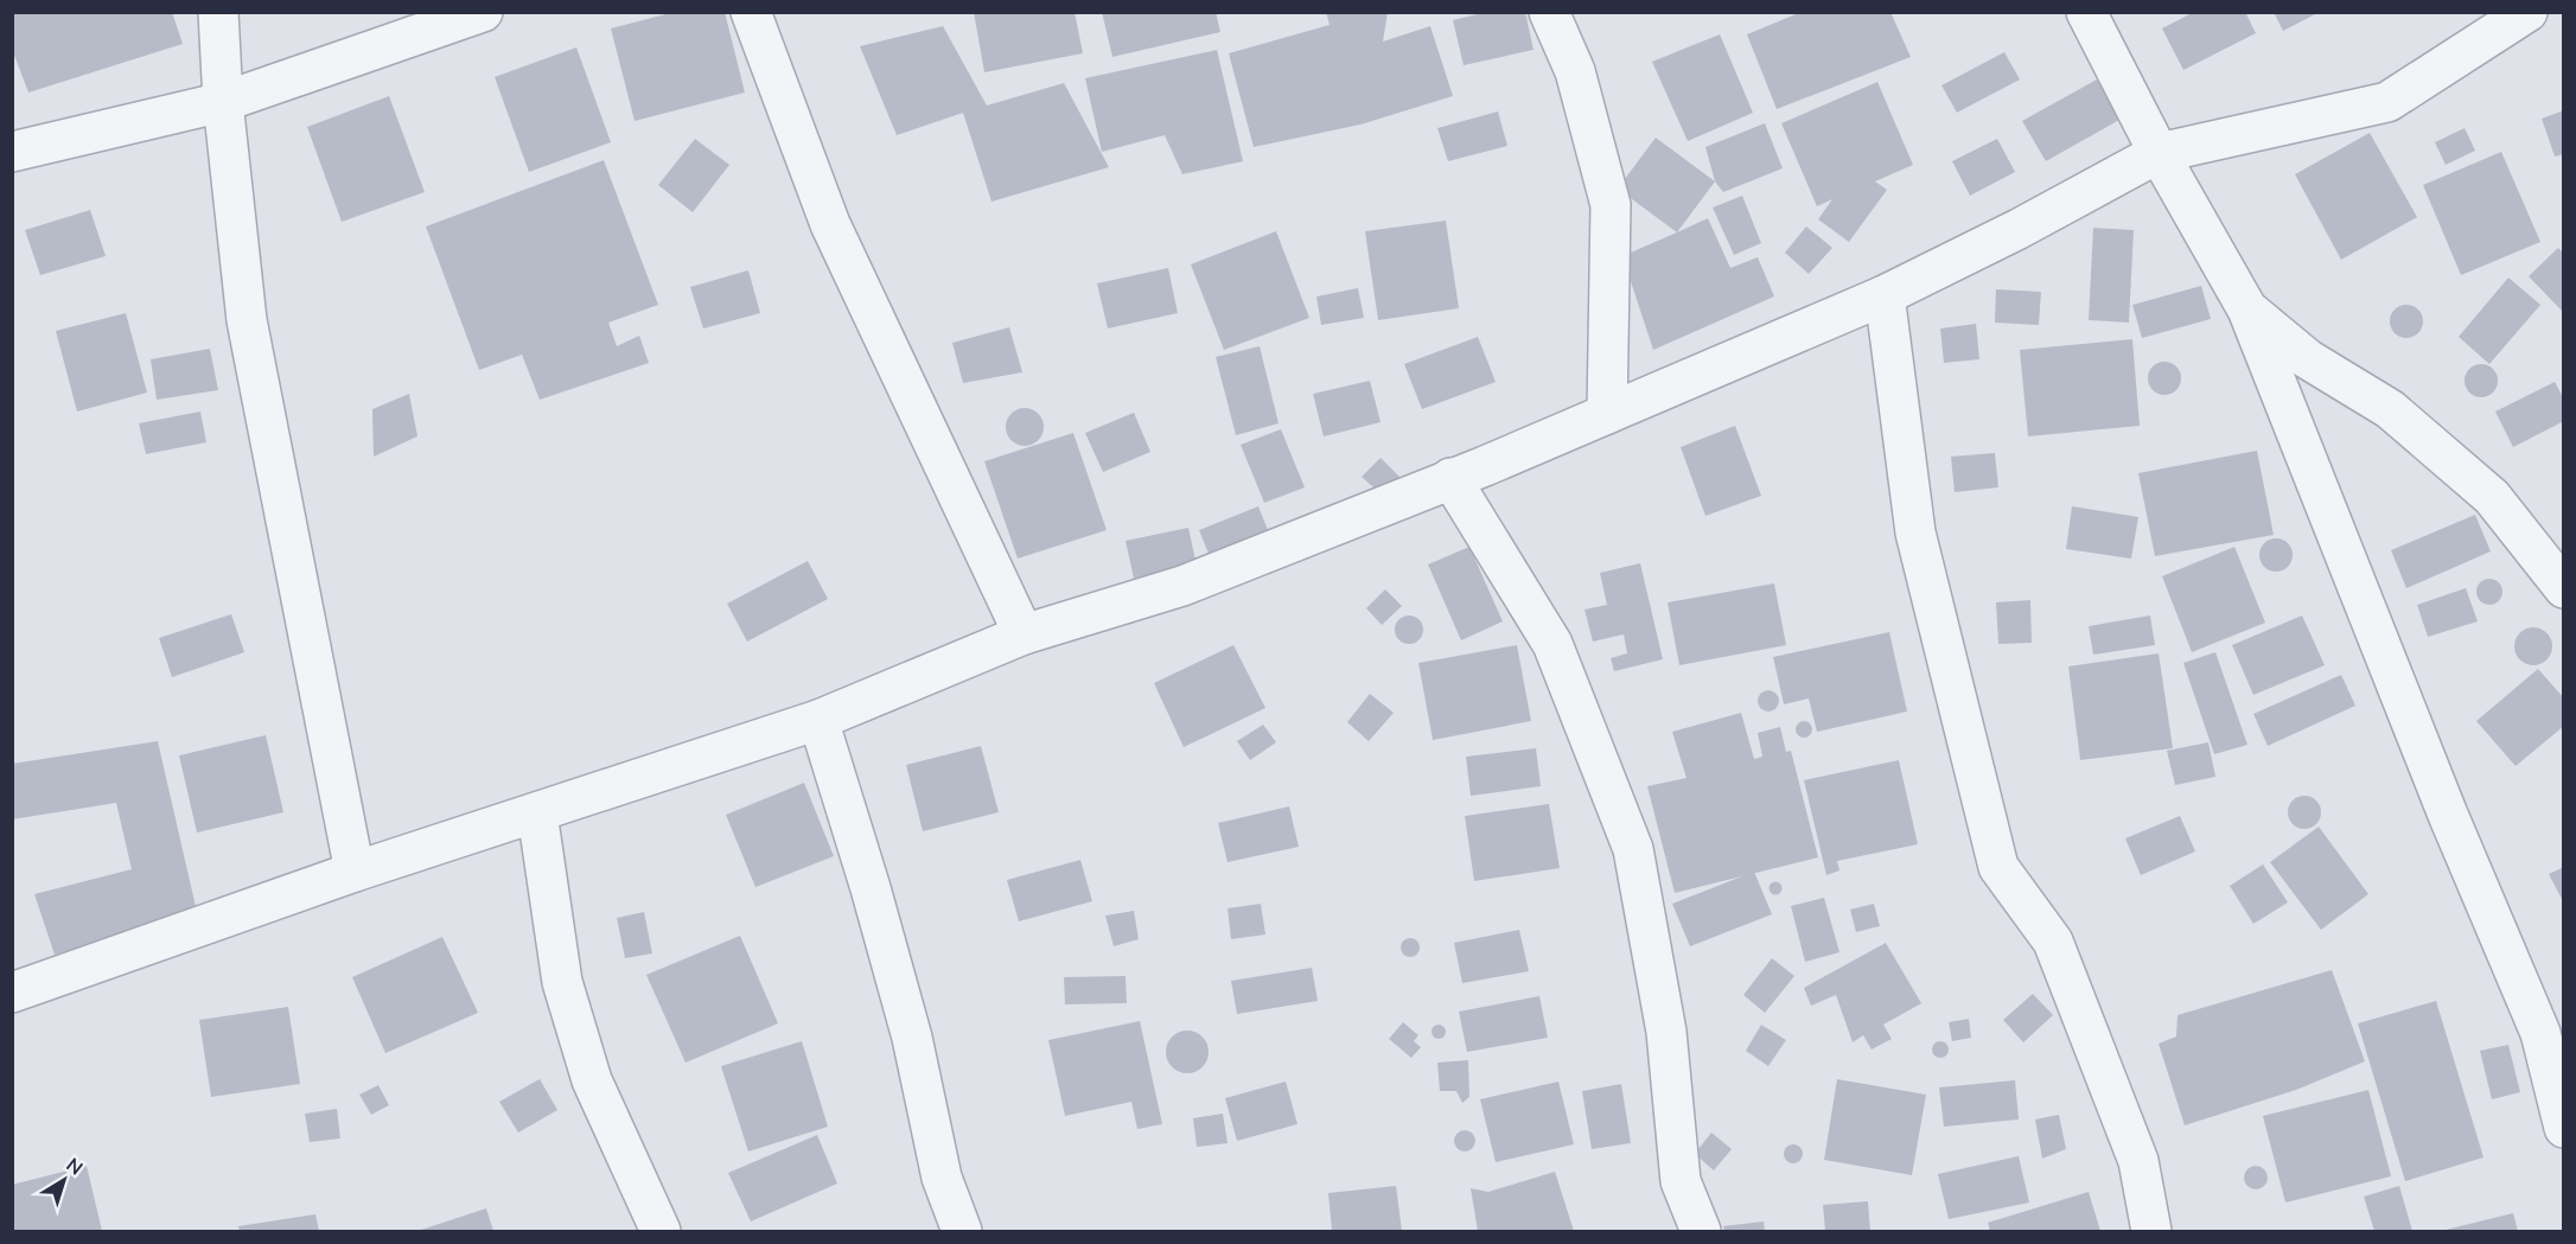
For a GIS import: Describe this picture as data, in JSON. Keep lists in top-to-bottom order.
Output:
{
  "north": "top right"
}
